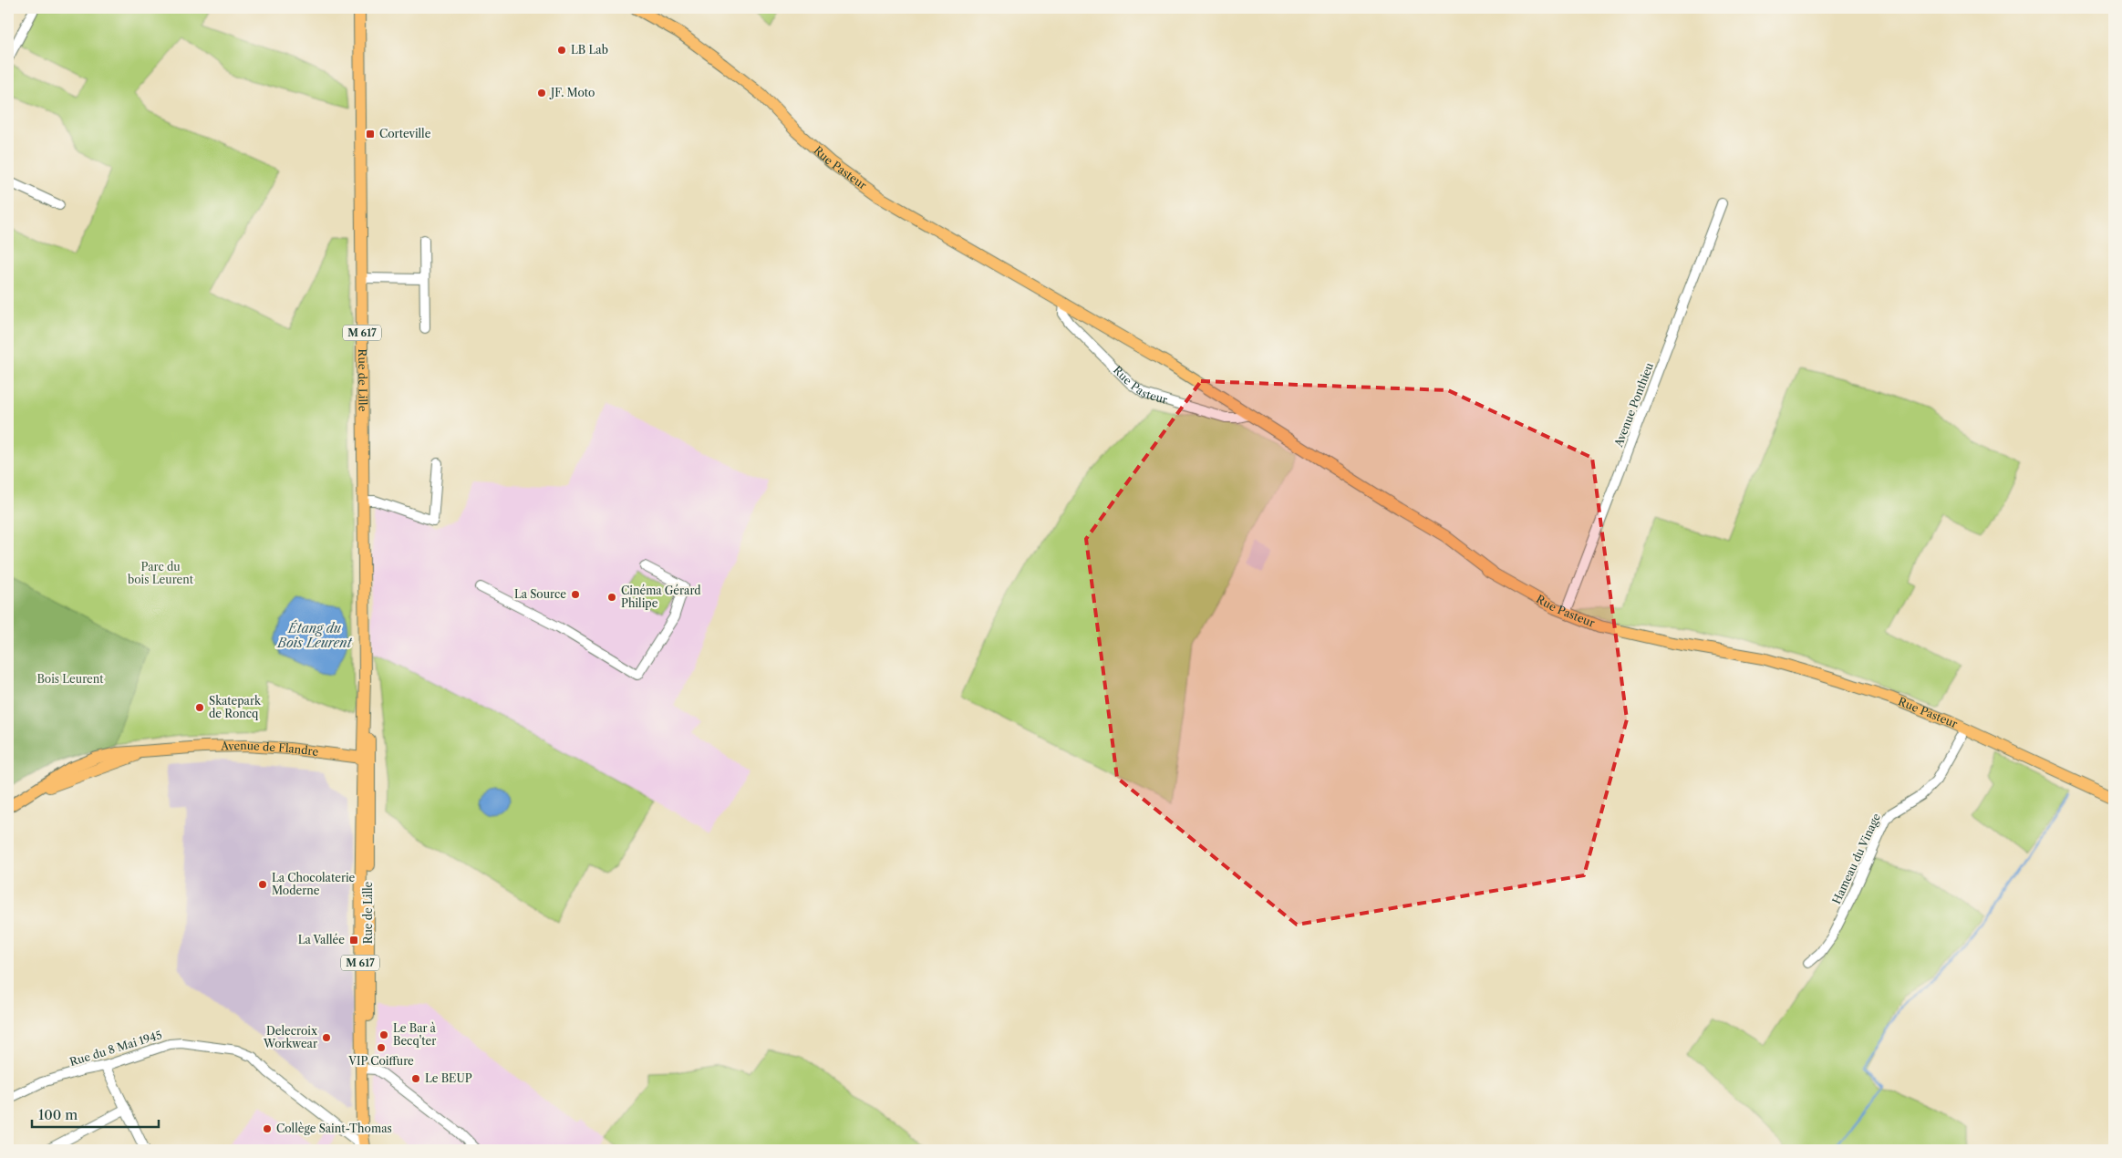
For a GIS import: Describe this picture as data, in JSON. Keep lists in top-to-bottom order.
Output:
{
  "streets": {
    "main road": [
      "Rue Pasteur",
      "M 617",
      "Rue de Lille",
      "Avenue de Flandre"
    ],
    "street": ["Avenue Ponthieu", "Hameau du Vinage", "Rue du 8 Mai 1945"]
  },
  "crossings": [
    ["Rue Pasteur", "Avenue Ponthieu"],
    ["Rue Pasteur", "Hameau du Vinage"],
    ["Rue de Lille", "Avenue de Flandre"],
    ["Rue de Lille", "Rue du 8 Mai 1945"]
  ],
  "water": ["Étang du Bois Leurent"],
  "parks": ["Parc du bois Leurent", "Bois Leurent"],
  "places": {
    "other": [
      "LB Lab",
      "JF. Moto",
      "La Source",
      "Cinéma Gérard Philipe",
      "Skatepark de Roncq",
      "La Chocolaterie Moderne",
      "Le Bar à Becq'ter",
      "Delecroix Workwear",
      "VIP Coiffure",
      "Le BEUP",
      "Collège Saint-Thomas"
    ],
    "transit": ["Corteville", "La Vallée"]
  },
  "scale_bar": "100 m"
}
